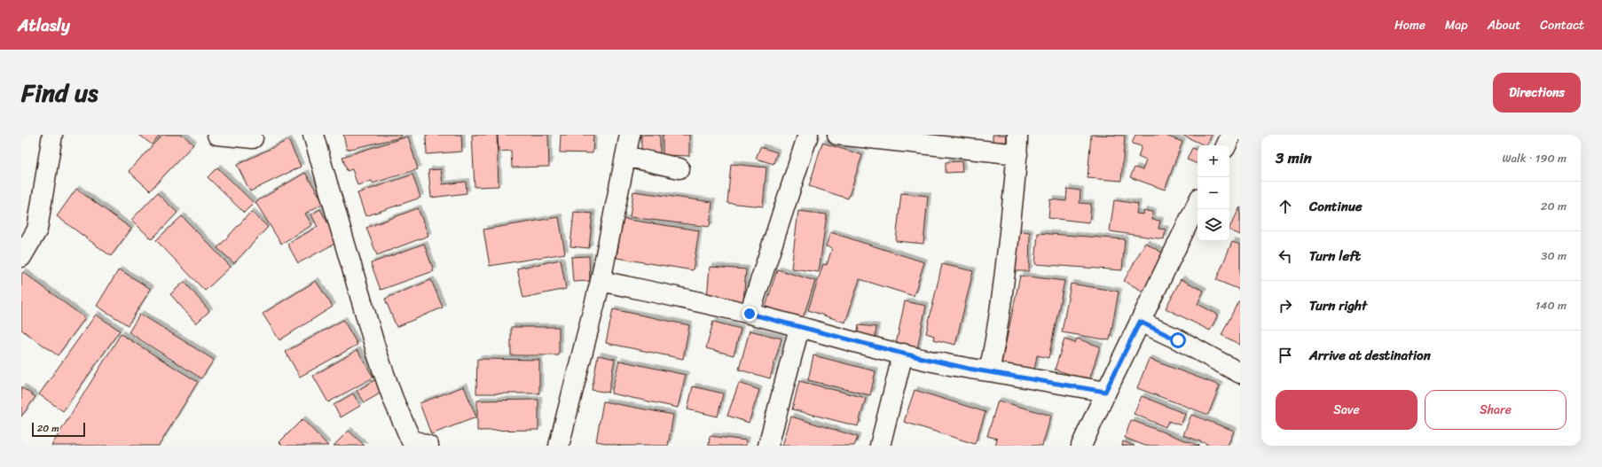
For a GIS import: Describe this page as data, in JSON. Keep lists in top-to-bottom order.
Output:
{
  "scale_bar": "20 m",
  "page": {
    "header": "Atlasly",
    "nav": [
      "Home",
      "Map",
      "About",
      "Contact"
    ],
    "title": "Find us",
    "buttons": [
      "Directions",
      ["Save", "Share"]
    ],
    "heading": ["3 min", "Walk · 190 m"],
    "map_buttons": ["+", "−"],
    "list": [
      ["Continue", "20 m"],
      ["Turn left", "30 m"],
      ["Turn right", "140 m"],
      "Arrive at destination"
    ],
    "scale": "20 m"
  }
}
